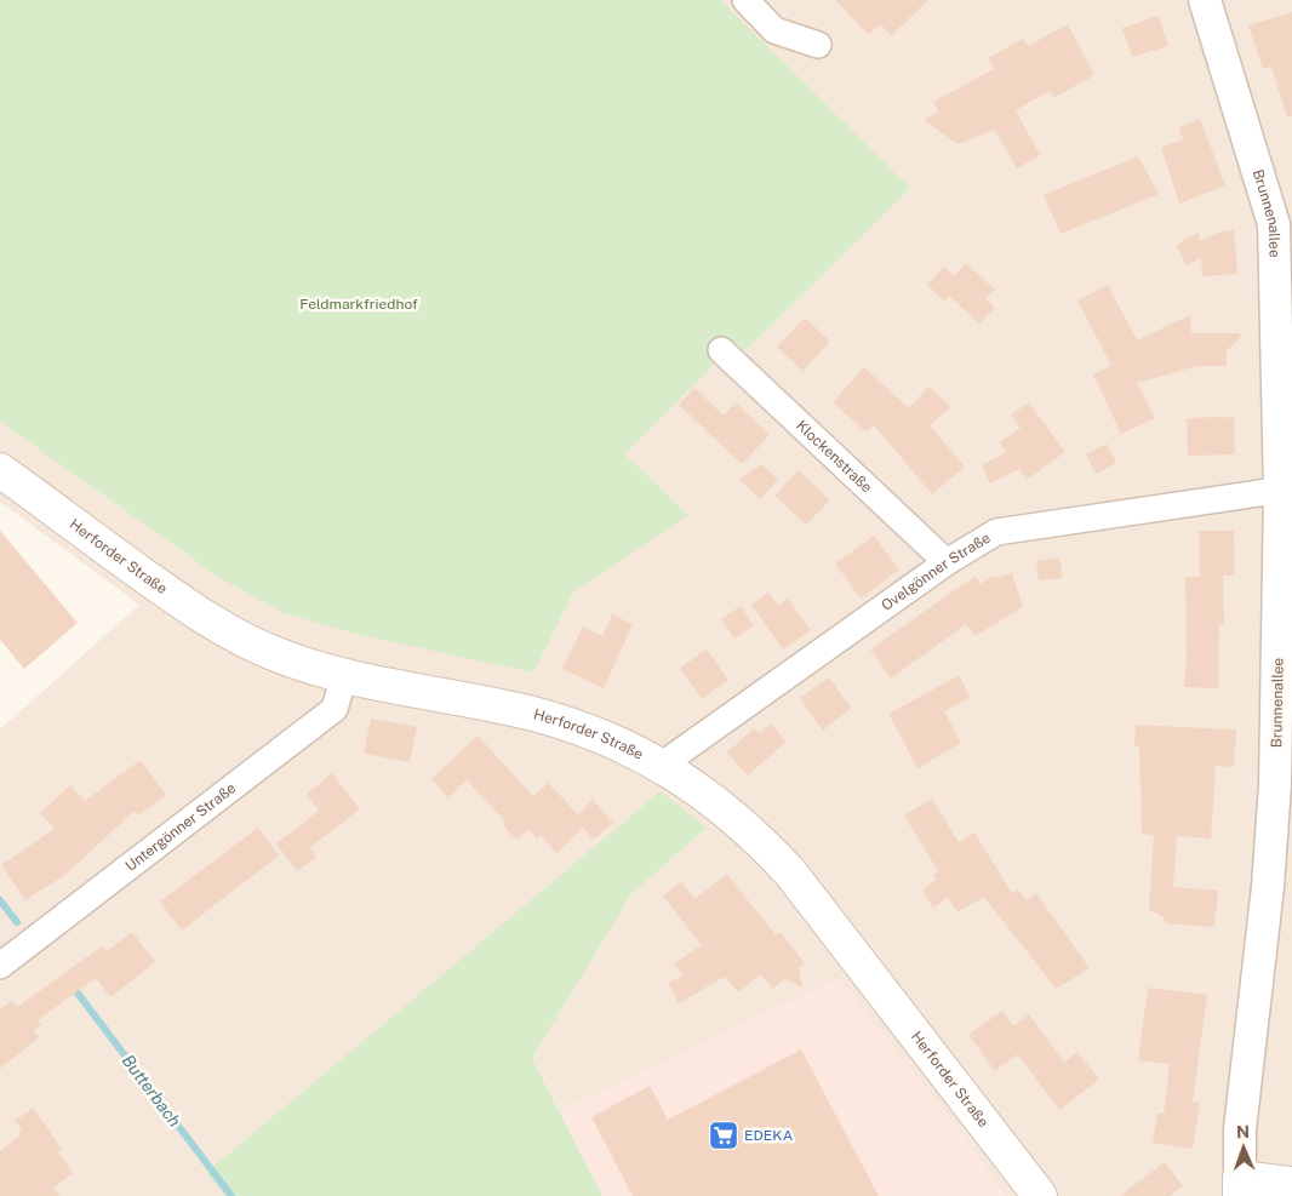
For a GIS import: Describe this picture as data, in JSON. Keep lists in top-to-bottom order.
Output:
{
  "streets": {
    "main road": ["Herforder Straße"],
    "street": [
      "Brunnenallee",
      "Klockenstraße",
      "Ovelgönner Straße",
      "Untergönner Straße"
    ]
  },
  "crossings": [
    ["Brunnenallee", "Ovelgönner Straße"],
    ["Klockenstraße", "Ovelgönner Straße"],
    ["Herforder Straße", "Ovelgönner Straße"],
    ["Herforder Straße", "Untergönner Straße"]
  ],
  "water": ["Butterbach"],
  "parks": ["Feldmarkfriedhof"],
  "places": {
    "supermarket": ["EDEKA"]
  },
  "north": "top"
}
